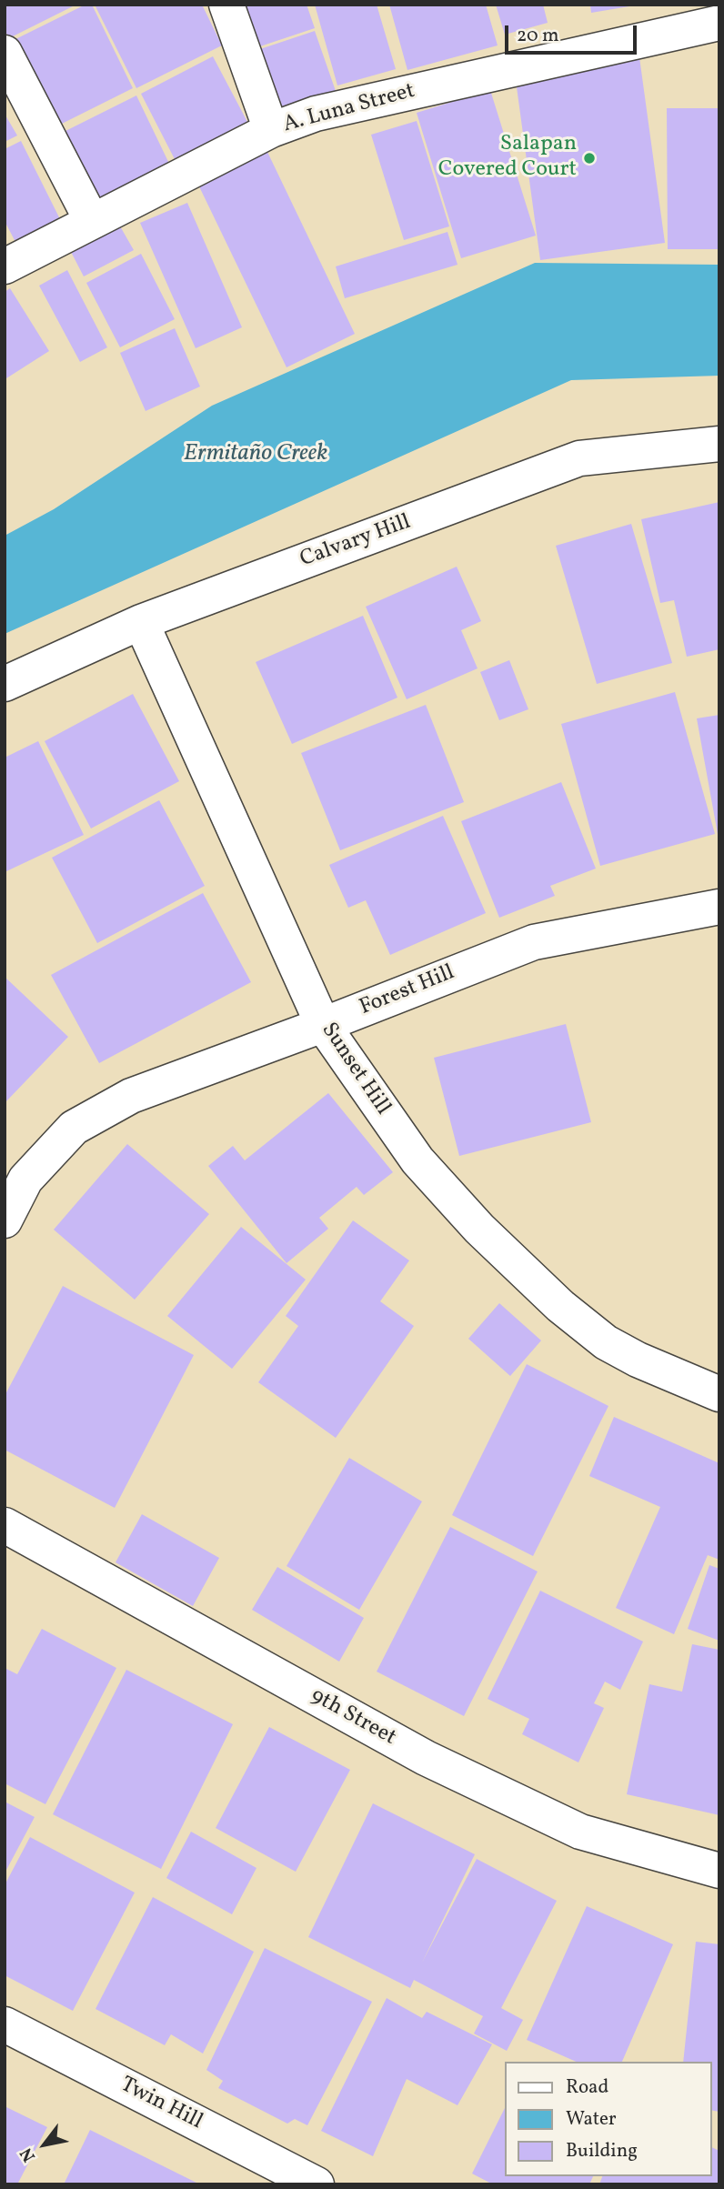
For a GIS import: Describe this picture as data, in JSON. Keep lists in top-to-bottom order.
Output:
{
  "streets": {
    "street": [
      "A. Luna Street",
      "Calvary Hill",
      "Forest Hill",
      "Sunset Hill",
      "9th Street",
      "Twin Hill"
    ]
  },
  "crossings": [
    ["Calvary Hill", "Sunset Hill"],
    ["Forest Hill", "Sunset Hill"]
  ],
  "water": ["Ermitaño Creek"],
  "places": ["Salapan Covered Court"],
  "legend": ["Road", "Water", "Building"],
  "scale_bar": "20 m",
  "north": "bottom left"
}
